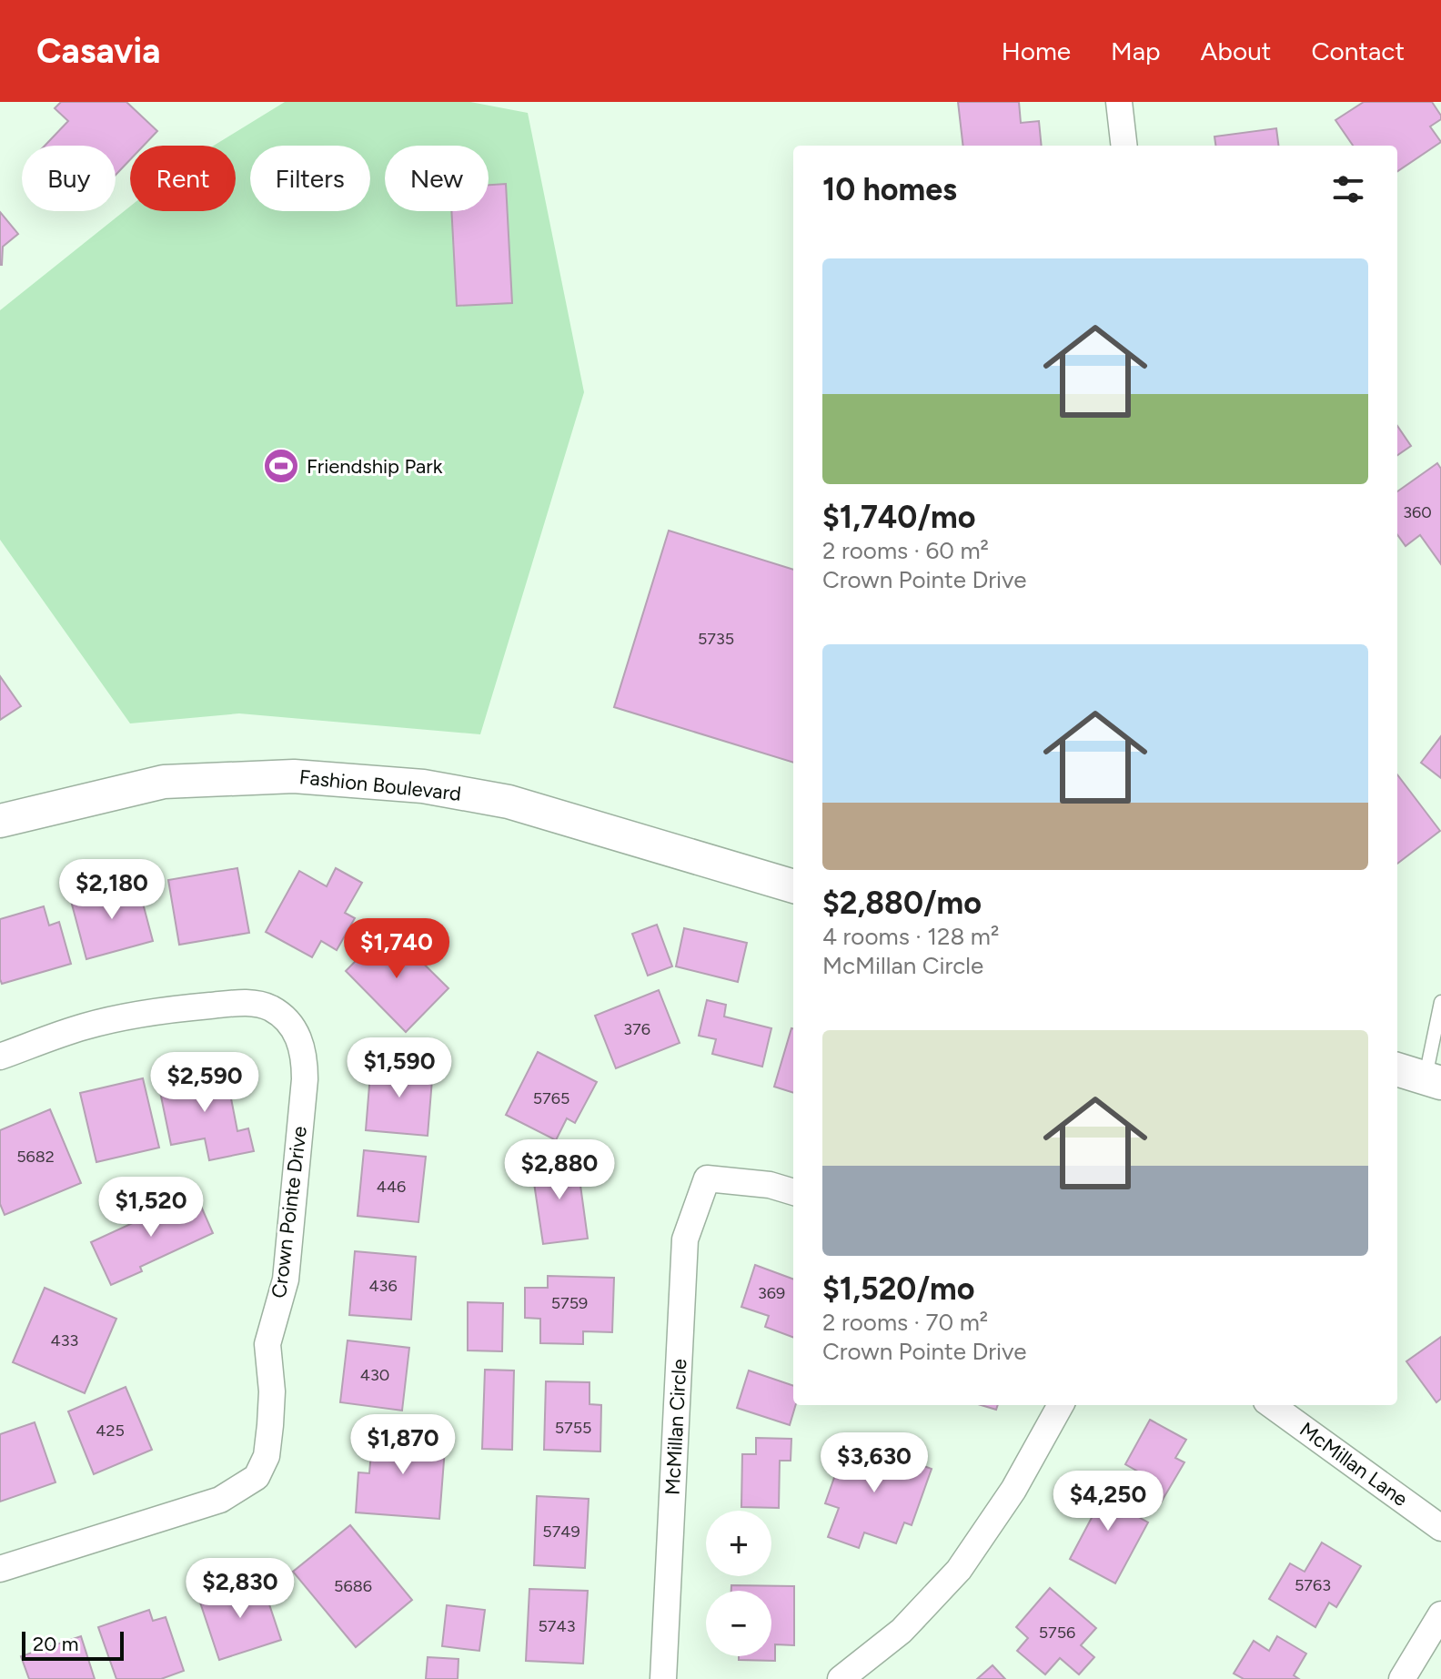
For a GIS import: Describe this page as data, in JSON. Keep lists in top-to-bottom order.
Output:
{
  "streets": {
    "street": [
      "Fashion Boulevard",
      "Crown Pointe Drive",
      "McMillan Circle",
      "McMillan Lane"
    ]
  },
  "places": {
    "sports": ["Friendship Park"]
  },
  "house_numbers": [
    "360",
    "5735",
    "376",
    "5765",
    "5682",
    "446",
    "436",
    "369",
    "5759",
    "433",
    "430",
    "5755",
    "425",
    "5749",
    "5763",
    "5686",
    "5743",
    "5756"
  ],
  "scale_bar": "20 m",
  "page": {
    "header": "Casavia",
    "nav": [
      "Home",
      "Map",
      "About",
      "Contact"
    ],
    "chip": [
      "Buy",
      "Rent",
      "Filters",
      "New"
    ],
    "heading": "10 homes",
    "list": [
      {
        "name": "$1,740/mo",
        "note": "2 rooms · 60 m² · Crown Pointe Drive"
      },
      {
        "name": "$2,880/mo",
        "note": "4 rooms · 128 m² · McMillan Circle"
      },
      {
        "name": "$1,520/mo",
        "note": "2 rooms · 70 m² · Crown Pointe Drive"
      }
    ],
    "price": [
      "$2,180",
      "$1,740",
      "$1,590",
      "$2,590",
      "$2,880",
      "$1,520",
      "$1,870",
      "$3,630",
      "$4,250",
      "$2,830"
    ],
    "map_buttons": ["+", "−"],
    "scale": "20 m"
  }
}
